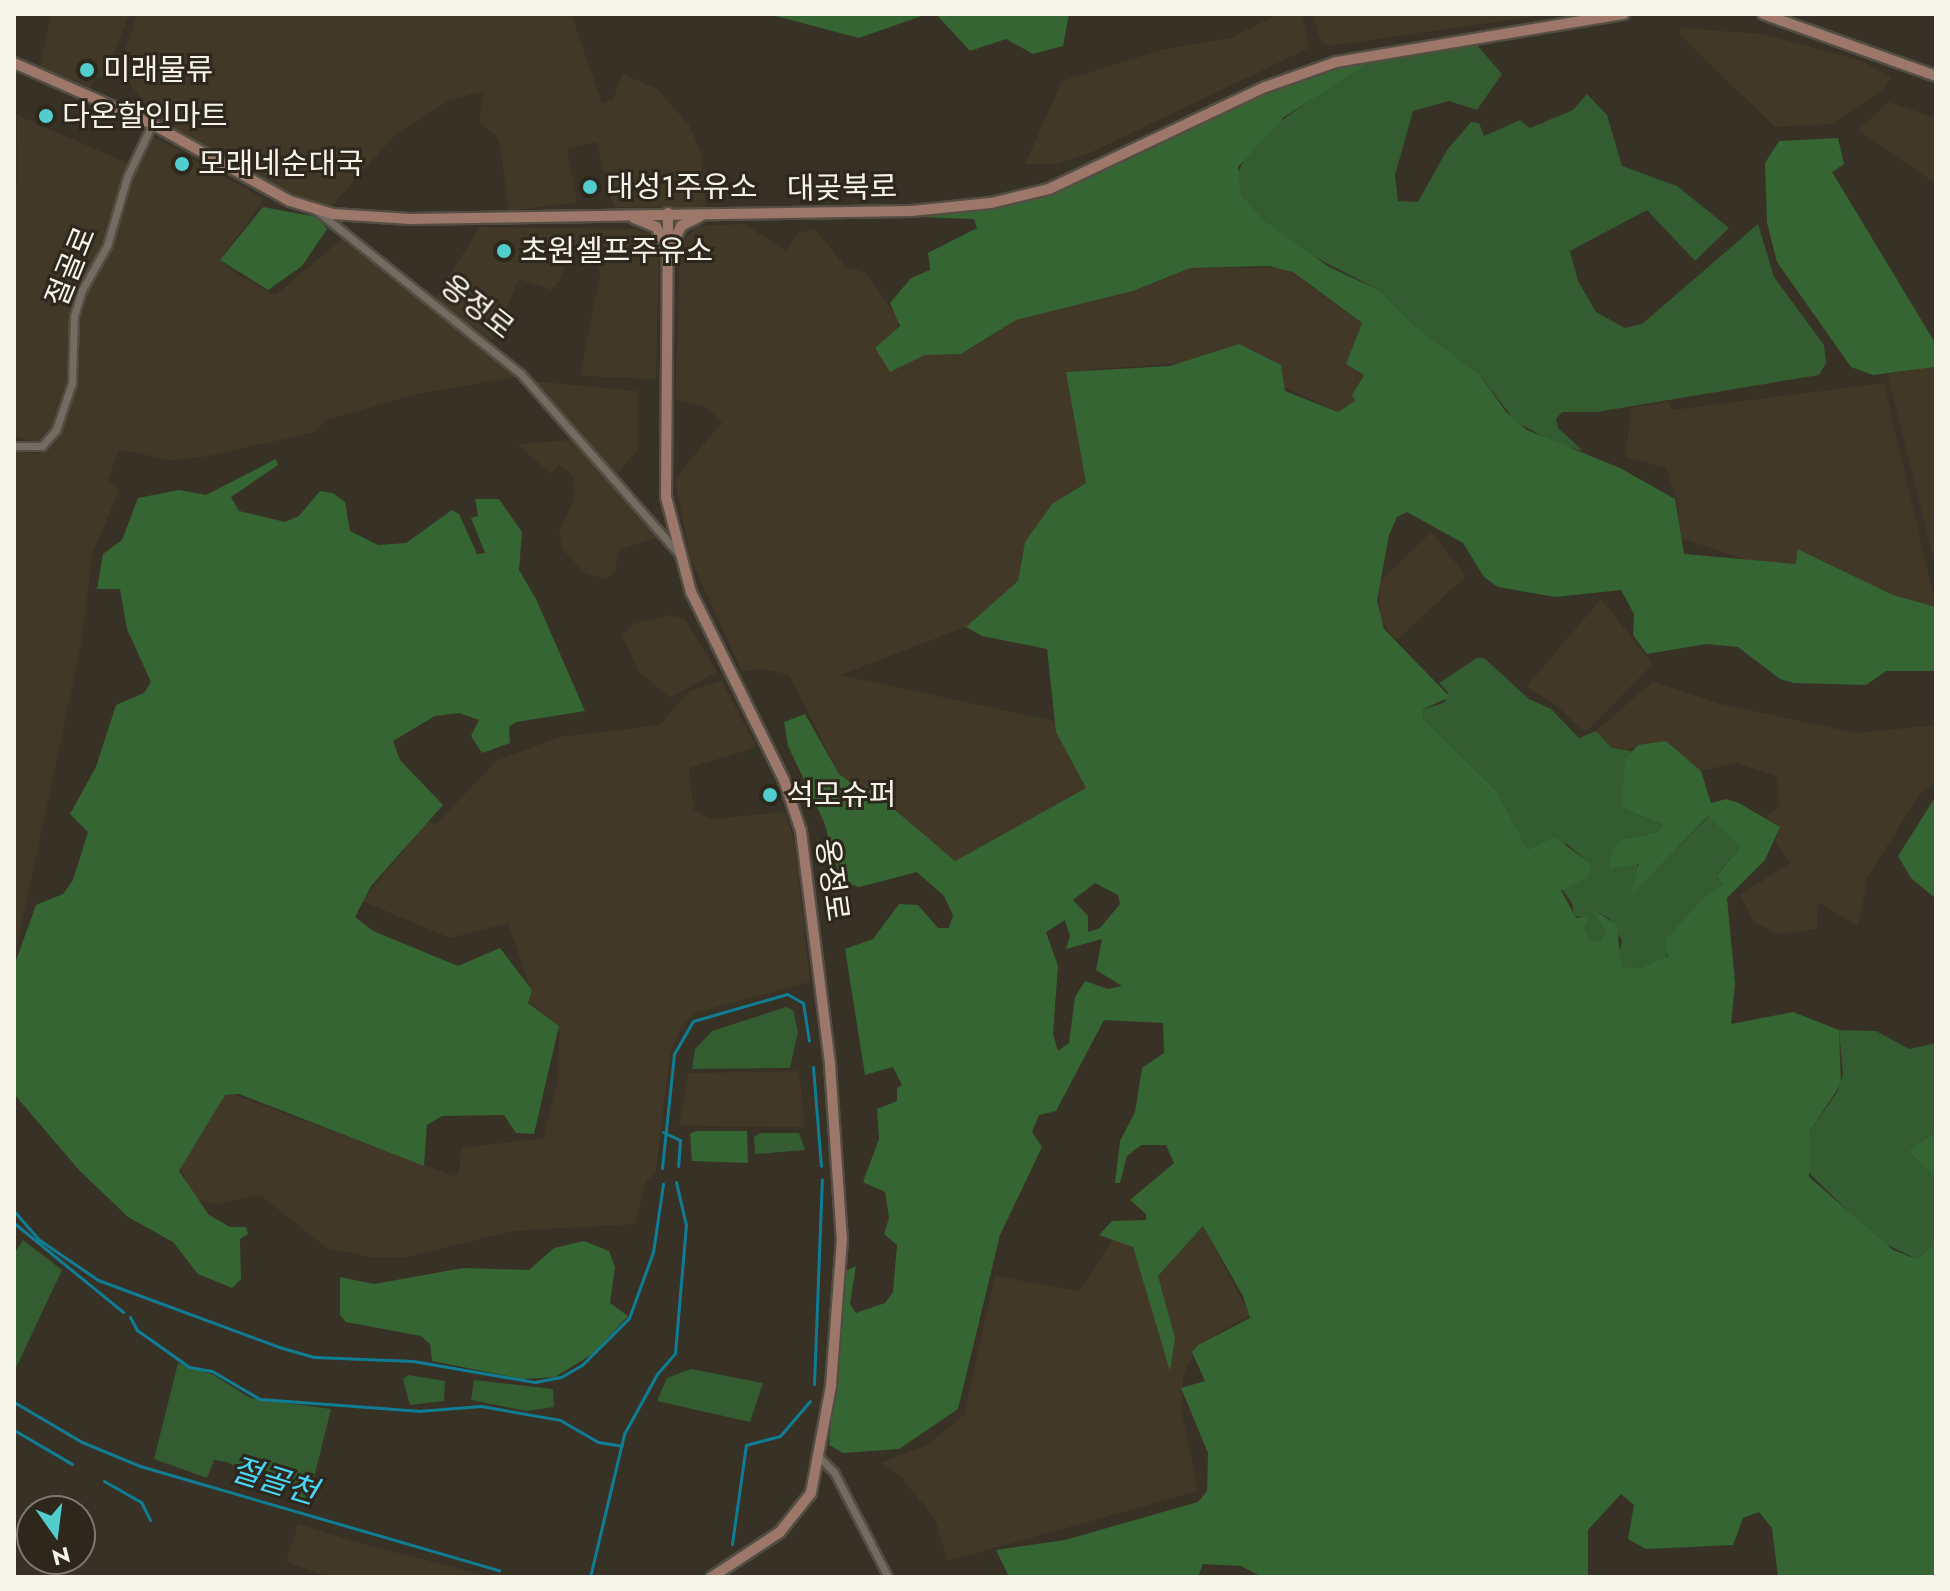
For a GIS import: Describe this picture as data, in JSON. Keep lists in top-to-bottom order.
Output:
{
  "streets": {
    "street": ["대곶북로", "절골로", "옹정로"]
  },
  "crossings": [
    ["대곶북로", "절골로"],
    ["대곶북로", "옹정로"]
  ],
  "water": ["절골천"],
  "places": [
    "미래물류",
    "다온할인마트",
    "모래네순대국",
    "대성1주유소",
    "초원셀프주유소",
    "석모슈퍼"
  ],
  "north": "bottom"
}
